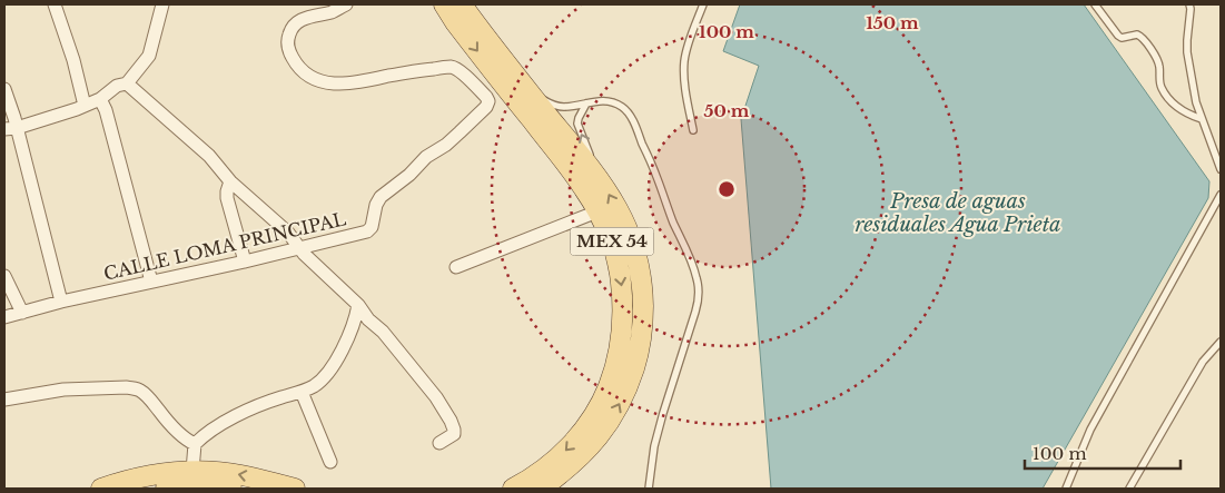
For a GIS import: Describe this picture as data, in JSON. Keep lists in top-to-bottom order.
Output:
{
  "streets": {
    "main road": ["MEX 54"],
    "street": ["CALLE LOMA PRINCIPAL"]
  },
  "water": ["Presa de aguas residuales Agua Prieta"],
  "scale_bar": "100 m",
  "rings": ["150 m", "100 m", "50 m"]
}
